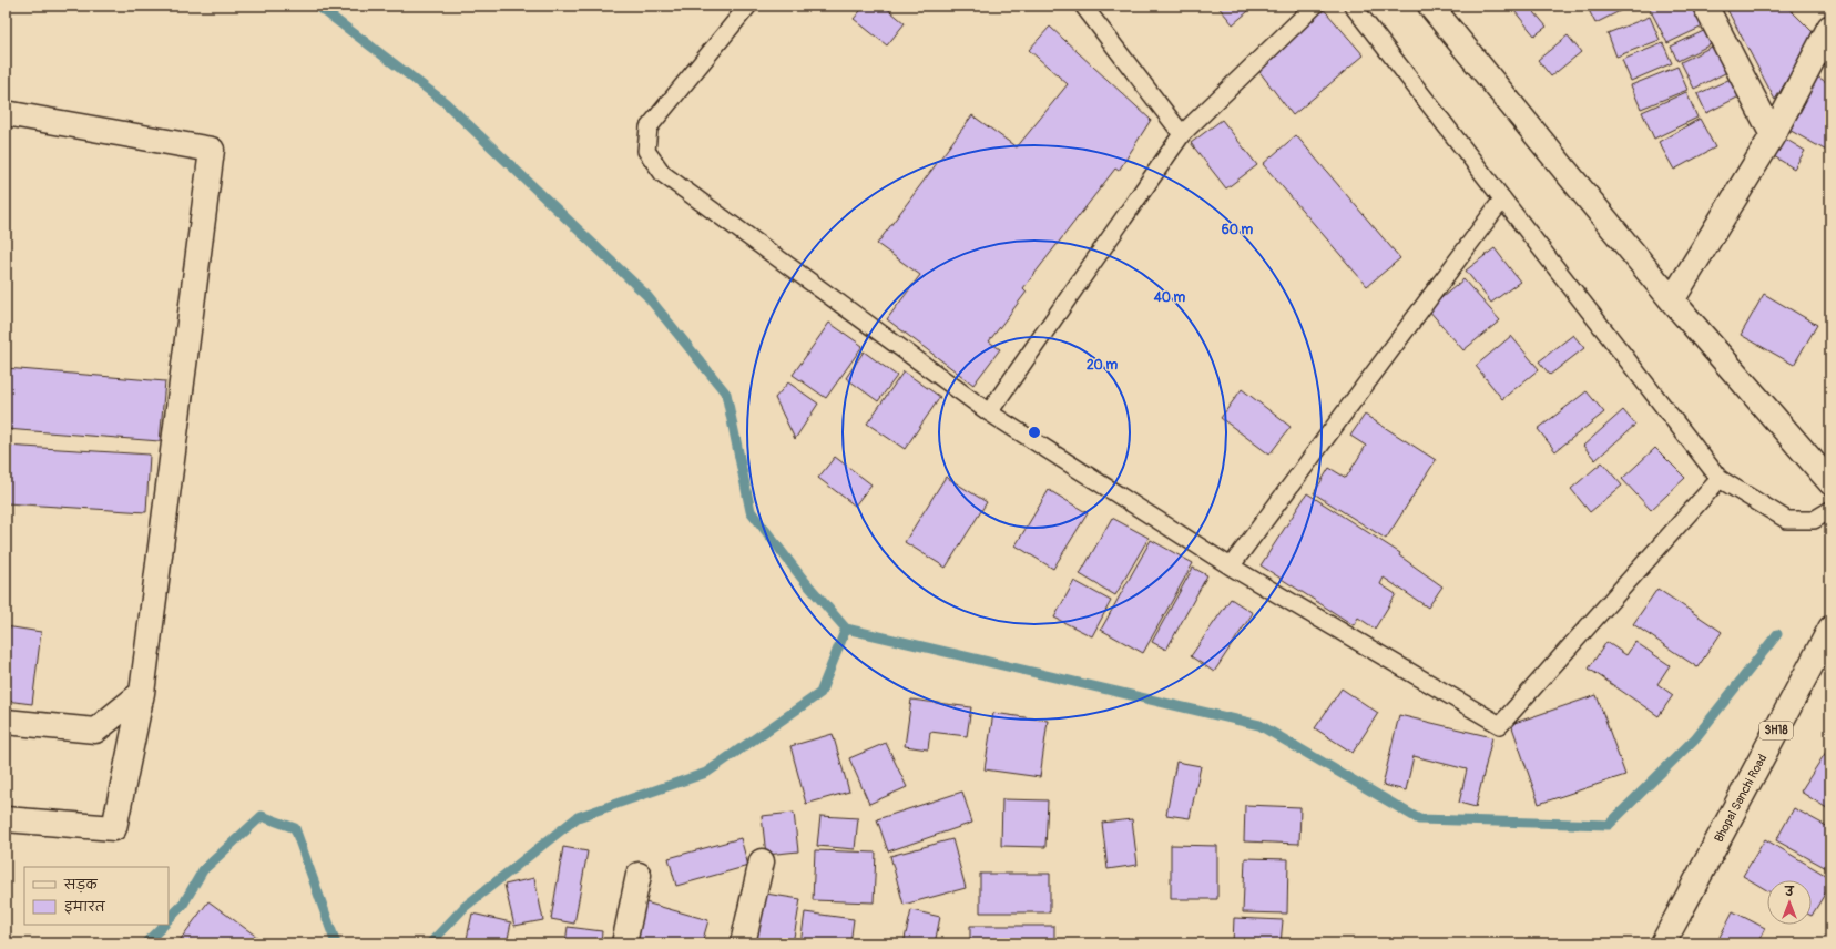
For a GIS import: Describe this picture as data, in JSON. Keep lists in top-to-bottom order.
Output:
{
  "streets": {
    "street": ["SH18", "Bhopal Sanchi Road"]
  },
  "legend": ["सड़क", "इमारत"],
  "north": "top",
  "rings": ["60 m", "40 m", "20 m"]
}
